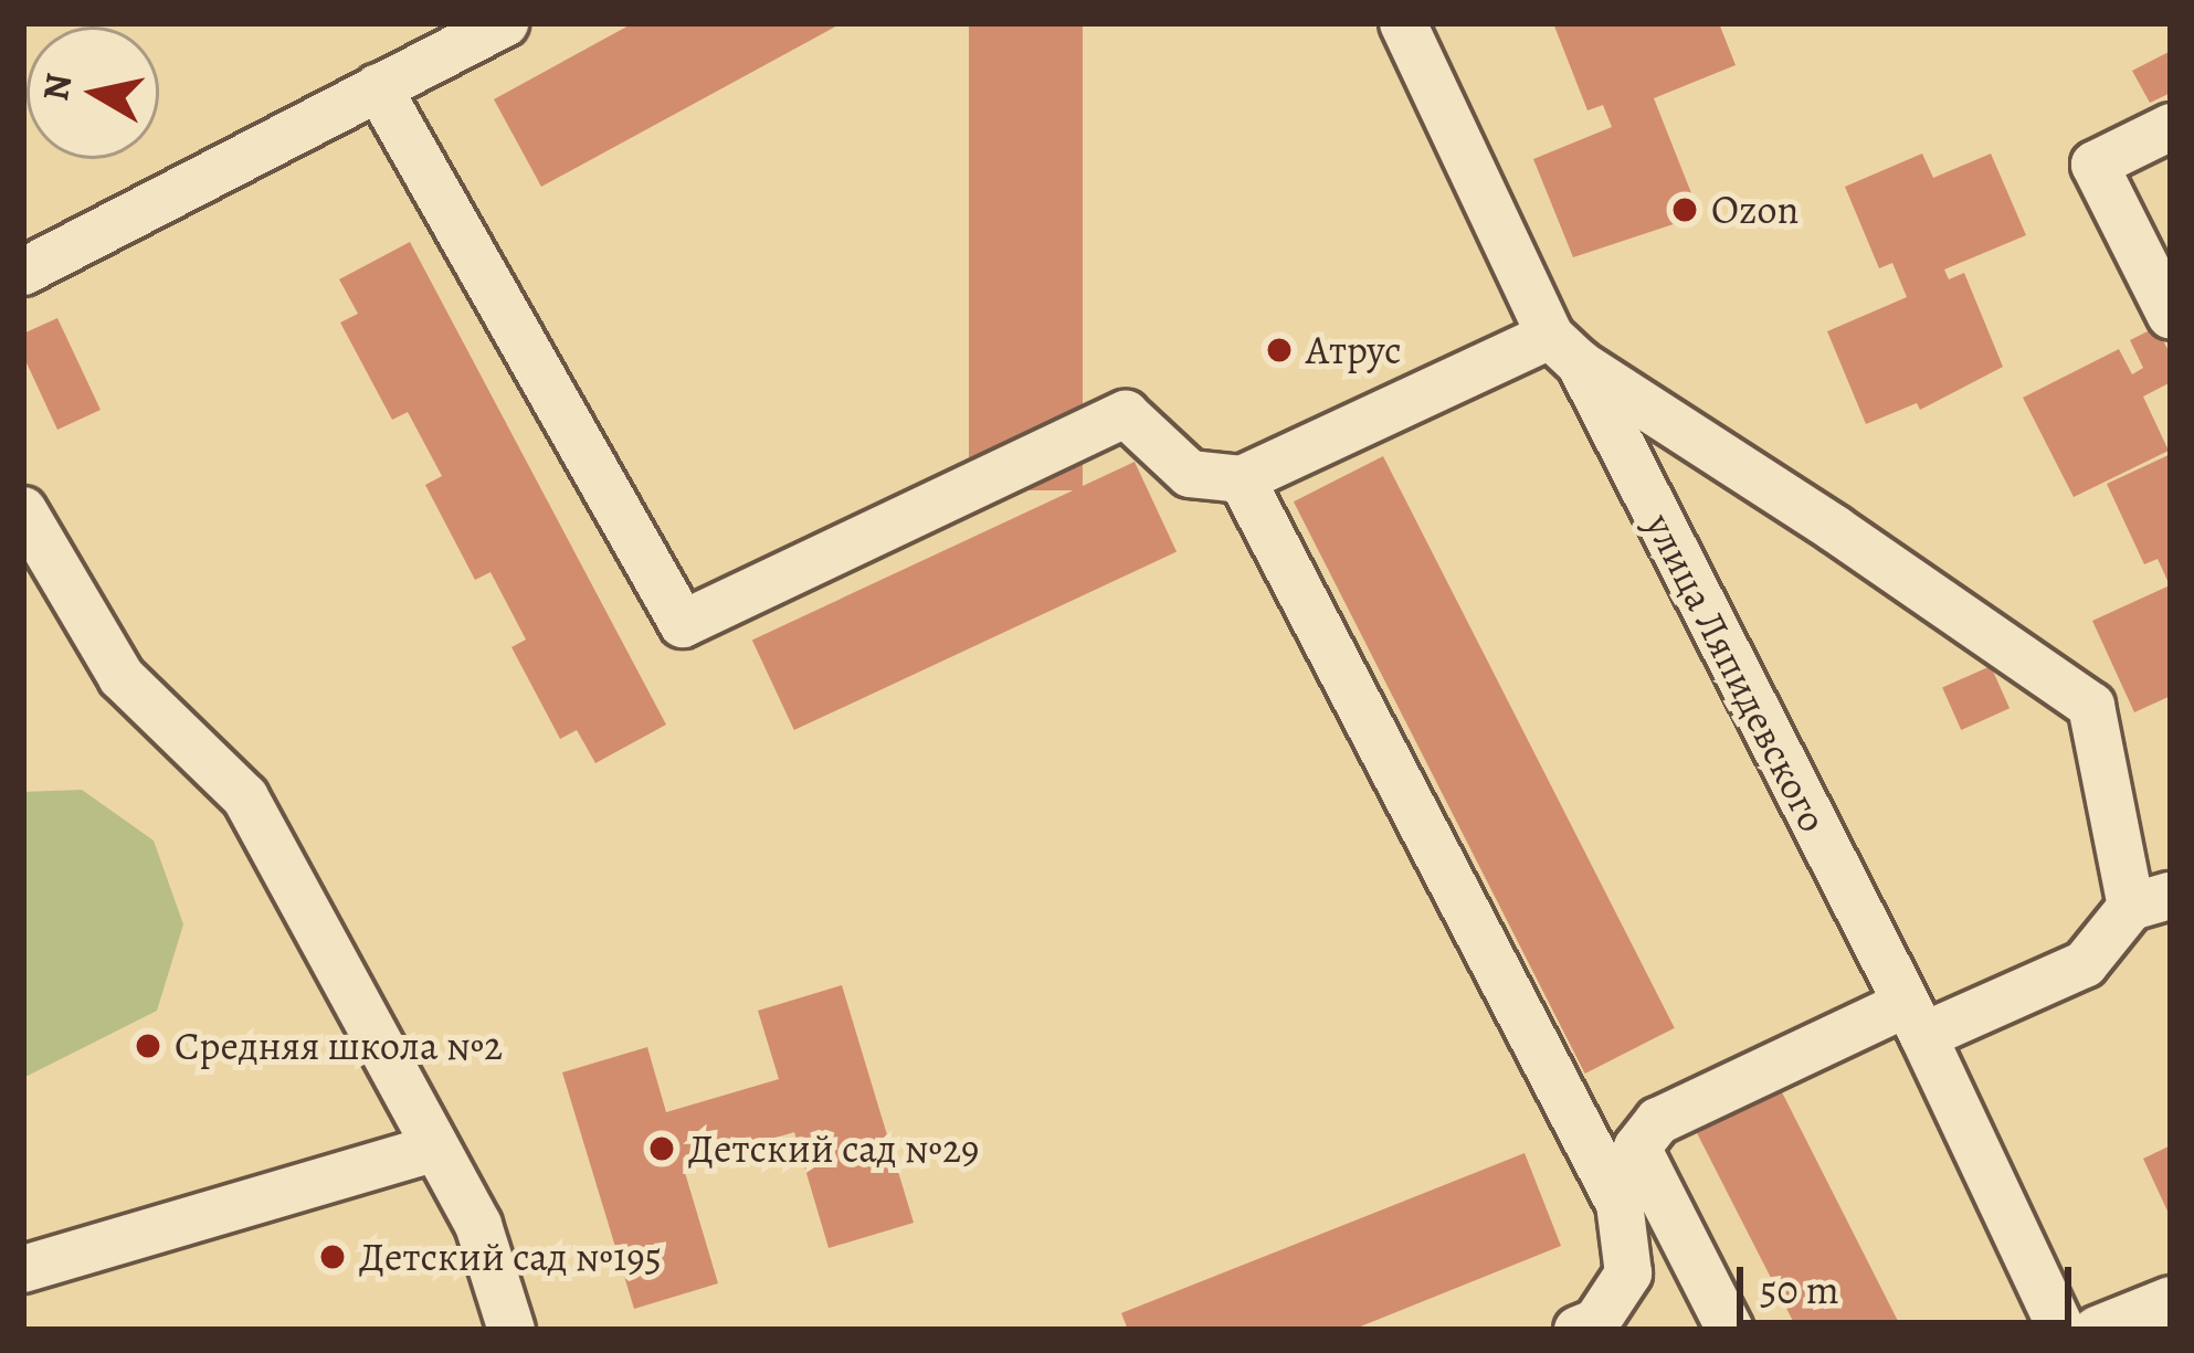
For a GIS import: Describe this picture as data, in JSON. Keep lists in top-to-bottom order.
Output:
{
  "streets": {
    "street": ["улица Ляпидевского"]
  },
  "places": [
    "Ozon",
    "Атрус",
    "Средняя школа №2",
    "Детский сад №29",
    "Детский сад №195"
  ],
  "scale_bar": "50 m",
  "north": "left"
}
